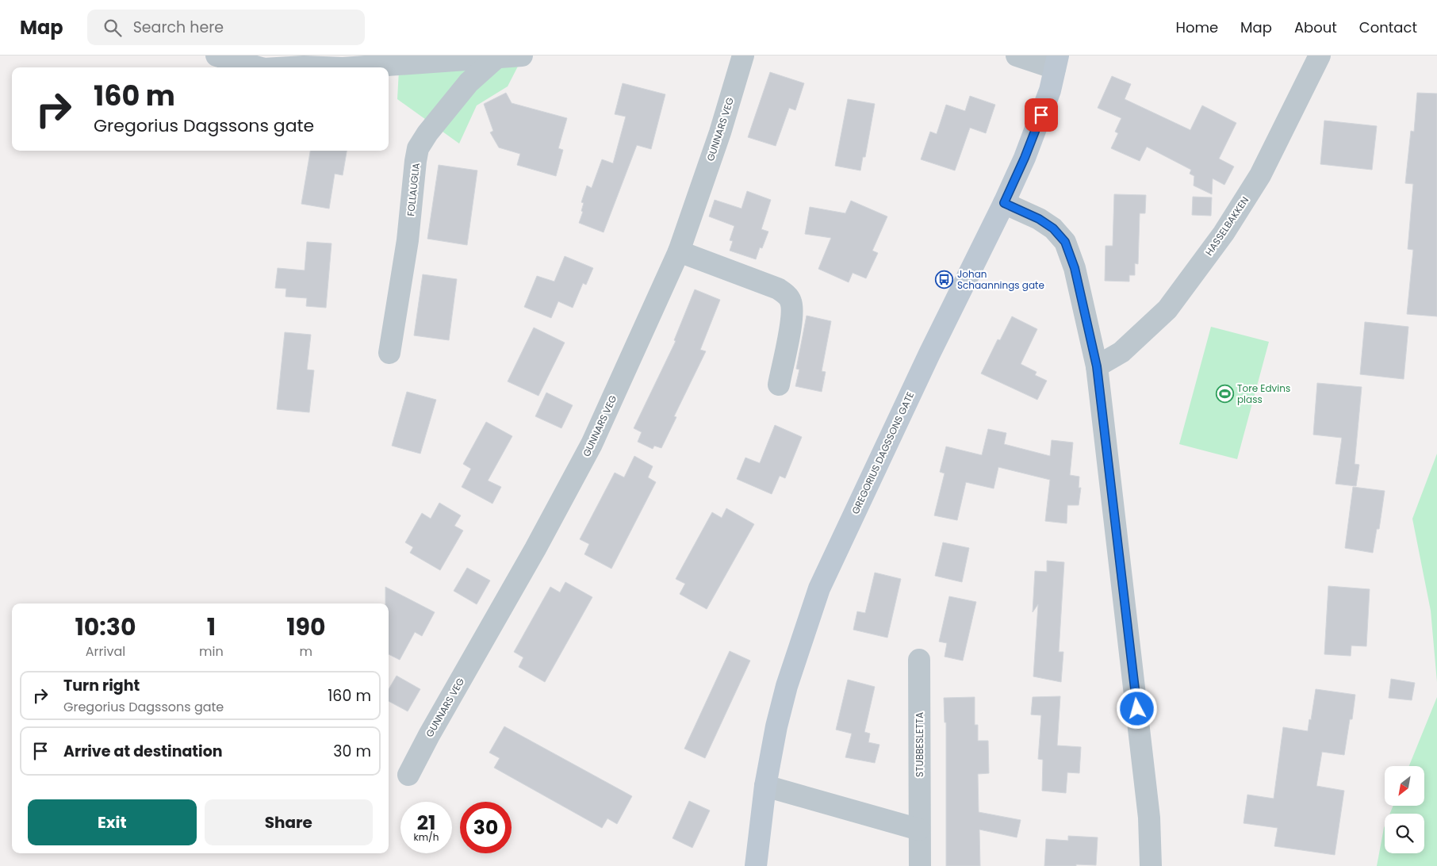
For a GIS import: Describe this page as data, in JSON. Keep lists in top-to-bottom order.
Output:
{
  "streets": {
    "street": [
      "GUNNARS VEG",
      "FOLLAUGLIA",
      "HASSELBAKKEN",
      "GREGORIUS DAGSSONS GATE",
      "STUBBESLETTA"
    ]
  },
  "places": {
    "bus stop": ["Johan Schaannings gate"],
    "sports": ["Tore Edvins plass"]
  },
  "north": "bottom left",
  "page": {
    "header": "Map",
    "search": "Search here",
    "nav": [
      "Home",
      "Map",
      "About",
      "Contact"
    ],
    "turn": ["160 m", "Gregorius Dagssons gate"],
    "eta": [
      "10:30",
      "Arrival",
      "1",
      "min",
      "190",
      "m"
    ],
    "list": [
      {
        "name": "Turn right",
        "note": "Gregorius Dagssons gate",
        "value": "160 m"
      },
      {
        "name": "Arrive at destination",
        "value": "30 m"
      }
    ],
    "buttons": ["Exit", "Share"],
    "speed": "21 km/h",
    "limit": "30"
  }
}
